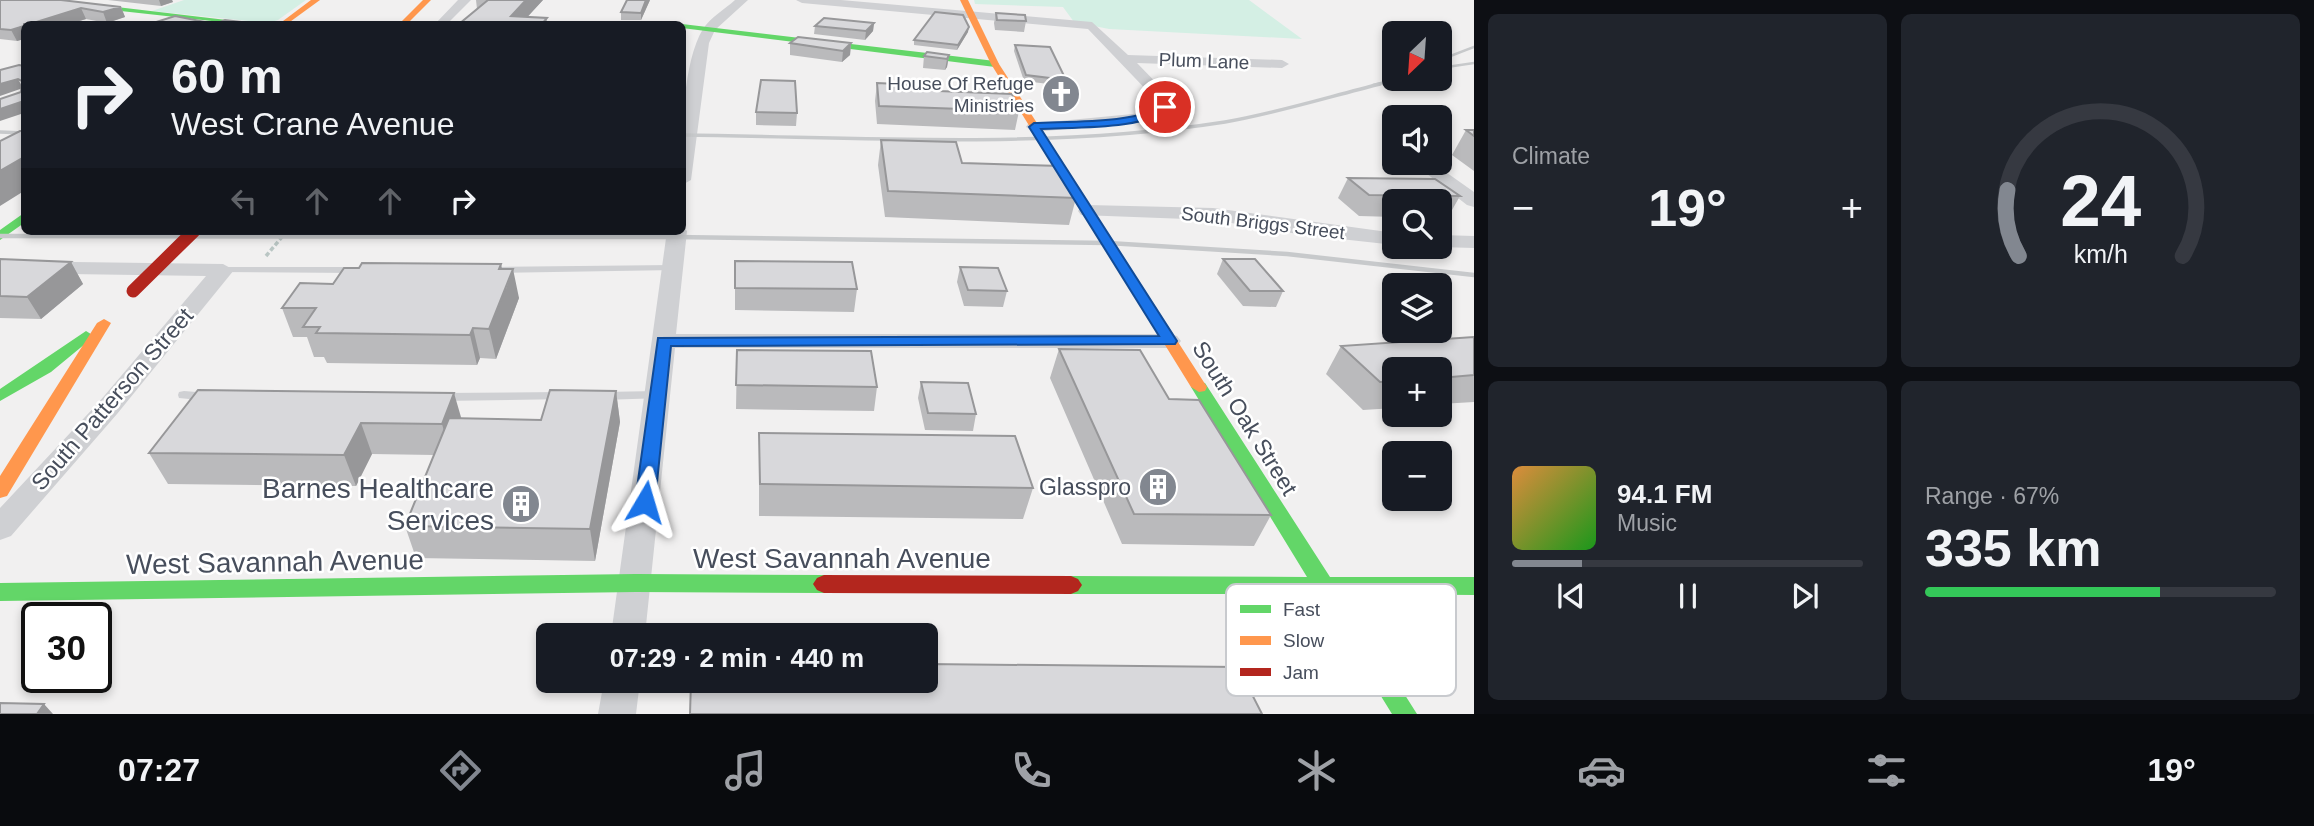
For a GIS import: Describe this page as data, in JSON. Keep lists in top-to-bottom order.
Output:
{
  "streets": {
    "street": [
      "Plum Lane",
      "South Briggs Street",
      "South Patterson Street",
      "South Oak Street",
      "West Savannah Avenue"
    ]
  },
  "crossings": [
    ["South Briggs Street", "South Oak Street"]
  ],
  "places": {
    "church": ["House Of Refuge Ministries"],
    "building": ["Glasspro", "Barnes Healthcare Services"]
  },
  "legend": ["Fast", "Slow", "Jam"],
  "north": "bottom left",
  "page": {
    "tile": [
      "Climate",
      ["Range · 67%", "335 km"]
    ],
    "map_buttons": ["+", "−"],
    "turn": ["60 m", "West Crane Avenue"],
    "heat": ["−", "19°", "+"],
    "song": ["94.1 FM", "Music"],
    "limit": "30",
    "trip": "07:29 · 2 min · 440 m",
    "tabs": ["07:27", "19°"],
    "gauge": ["24", "km/h"]
  }
}
